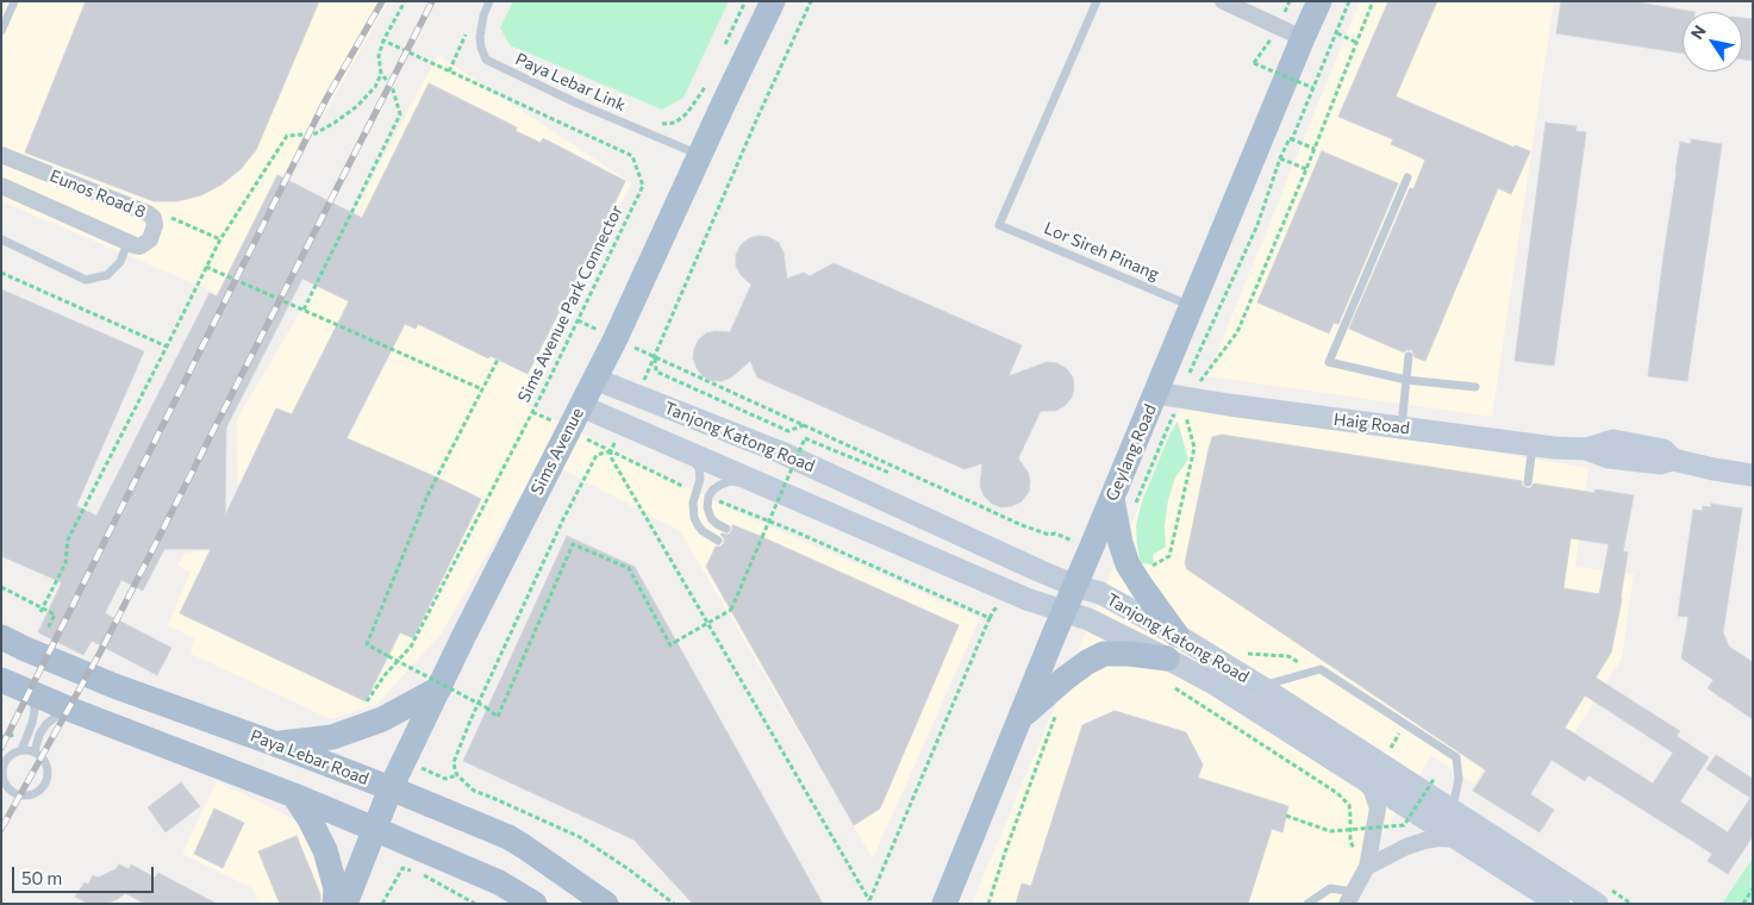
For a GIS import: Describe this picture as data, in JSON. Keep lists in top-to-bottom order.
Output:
{
  "streets": {
    "main road": [
      "Haig Road",
      "Tanjong Katong Road",
      "Sims Avenue",
      "Geylang Road",
      "Paya Lebar Road"
    ],
    "street": ["Eunos Road 8"],
    "lane": ["Paya Lebar Link", "Lor Sireh Pinang"],
    "path": ["Sims Avenue Park Connector"]
  },
  "crossings": [
    ["Paya Lebar Link", "Sims Avenue"],
    ["Lor Sireh Pinang", "Geylang Road"],
    ["Haig Road", "Geylang Road"],
    ["Tanjong Katong Road", "Sims Avenue"],
    ["Tanjong Katong Road", "Geylang Road"],
    ["Sims Avenue", "Paya Lebar Road"]
  ],
  "scale_bar": "50 m",
  "north": "top left"
}
